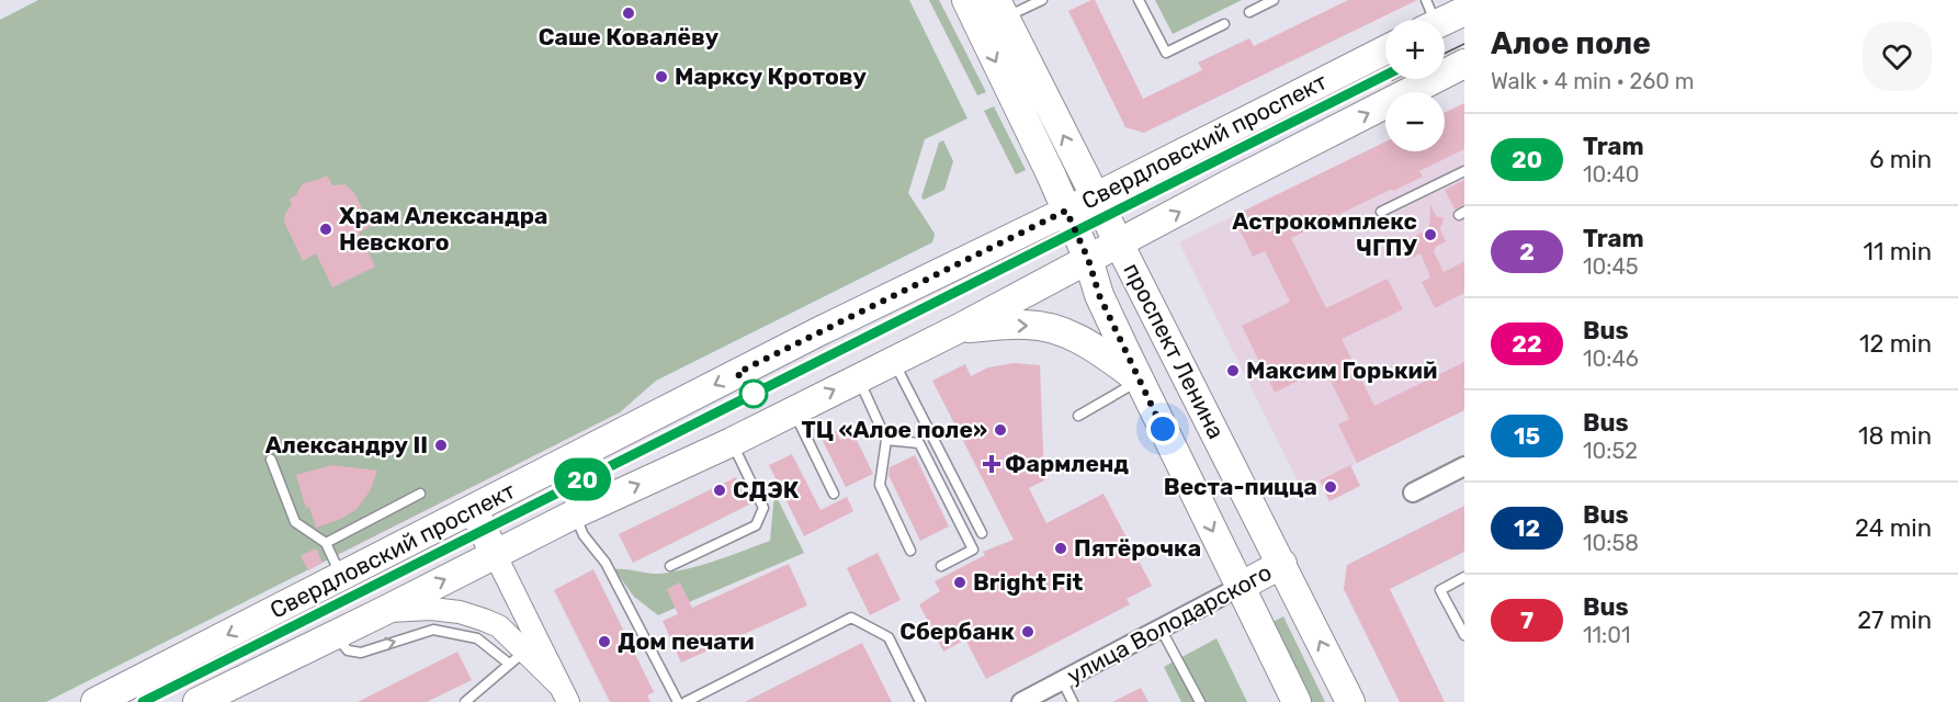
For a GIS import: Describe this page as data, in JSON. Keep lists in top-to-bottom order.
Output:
{
  "streets": {
    "main road": ["Свердловский проспект", "проспект Ленина", "улица Володарского"]
  },
  "crossings": [
    ["Свердловский проспект", "проспект Ленина"],
    ["проспект Ленина", "улица Володарского"]
  ],
  "places": {
    "other": [
      "Саше Ковалёву",
      "Марксу Кротову",
      "Храм Александра Невского",
      "Астрокомплекс ЧГПУ",
      "Максим Горький",
      "ТЦ «Алое поле»",
      "Александру II",
      "Веста-пицца",
      "СДЭК",
      "Пятёрочка",
      "Bright Fit",
      "Сбербанк",
      "Дом печати"
    ],
    "health": ["Фармленд"]
  },
  "lines": ["tram line 20"],
  "page": {
    "on_map": "20",
    "heading": ["Алое поле", "Walk · 4 min · 260 m"],
    "map_buttons": ["+", "−"],
    "list": [
      {
        "mark": "20",
        "name": "Tram",
        "note": "10:40",
        "value": "6 min"
      },
      {
        "mark": "2",
        "name": "Tram",
        "note": "10:45",
        "value": "11 min"
      },
      {
        "mark": "22",
        "name": "Bus",
        "note": "10:46",
        "value": "12 min"
      },
      {
        "mark": "15",
        "name": "Bus",
        "note": "10:52",
        "value": "18 min"
      },
      {
        "mark": "12",
        "name": "Bus",
        "note": "10:58",
        "value": "24 min"
      },
      {
        "mark": "7",
        "name": "Bus",
        "note": "11:01",
        "value": "27 min"
      }
    ]
  }
}
